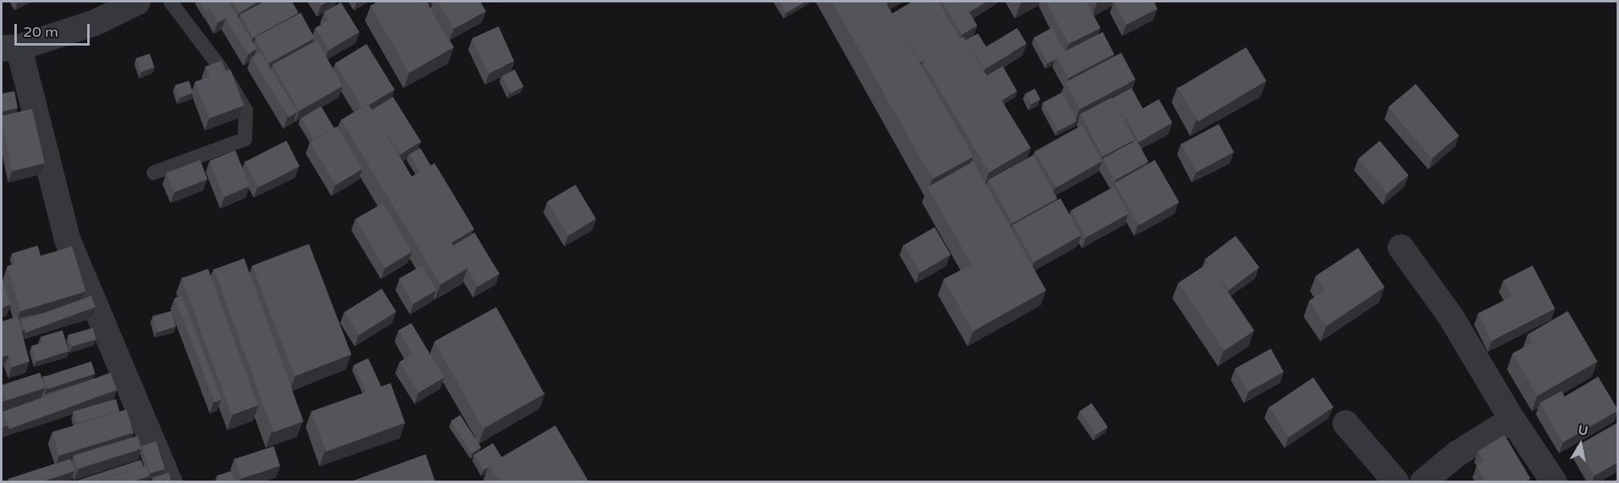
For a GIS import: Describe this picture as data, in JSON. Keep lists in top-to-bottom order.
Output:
{
  "scale_bar": "20 m",
  "north": "top"
}
